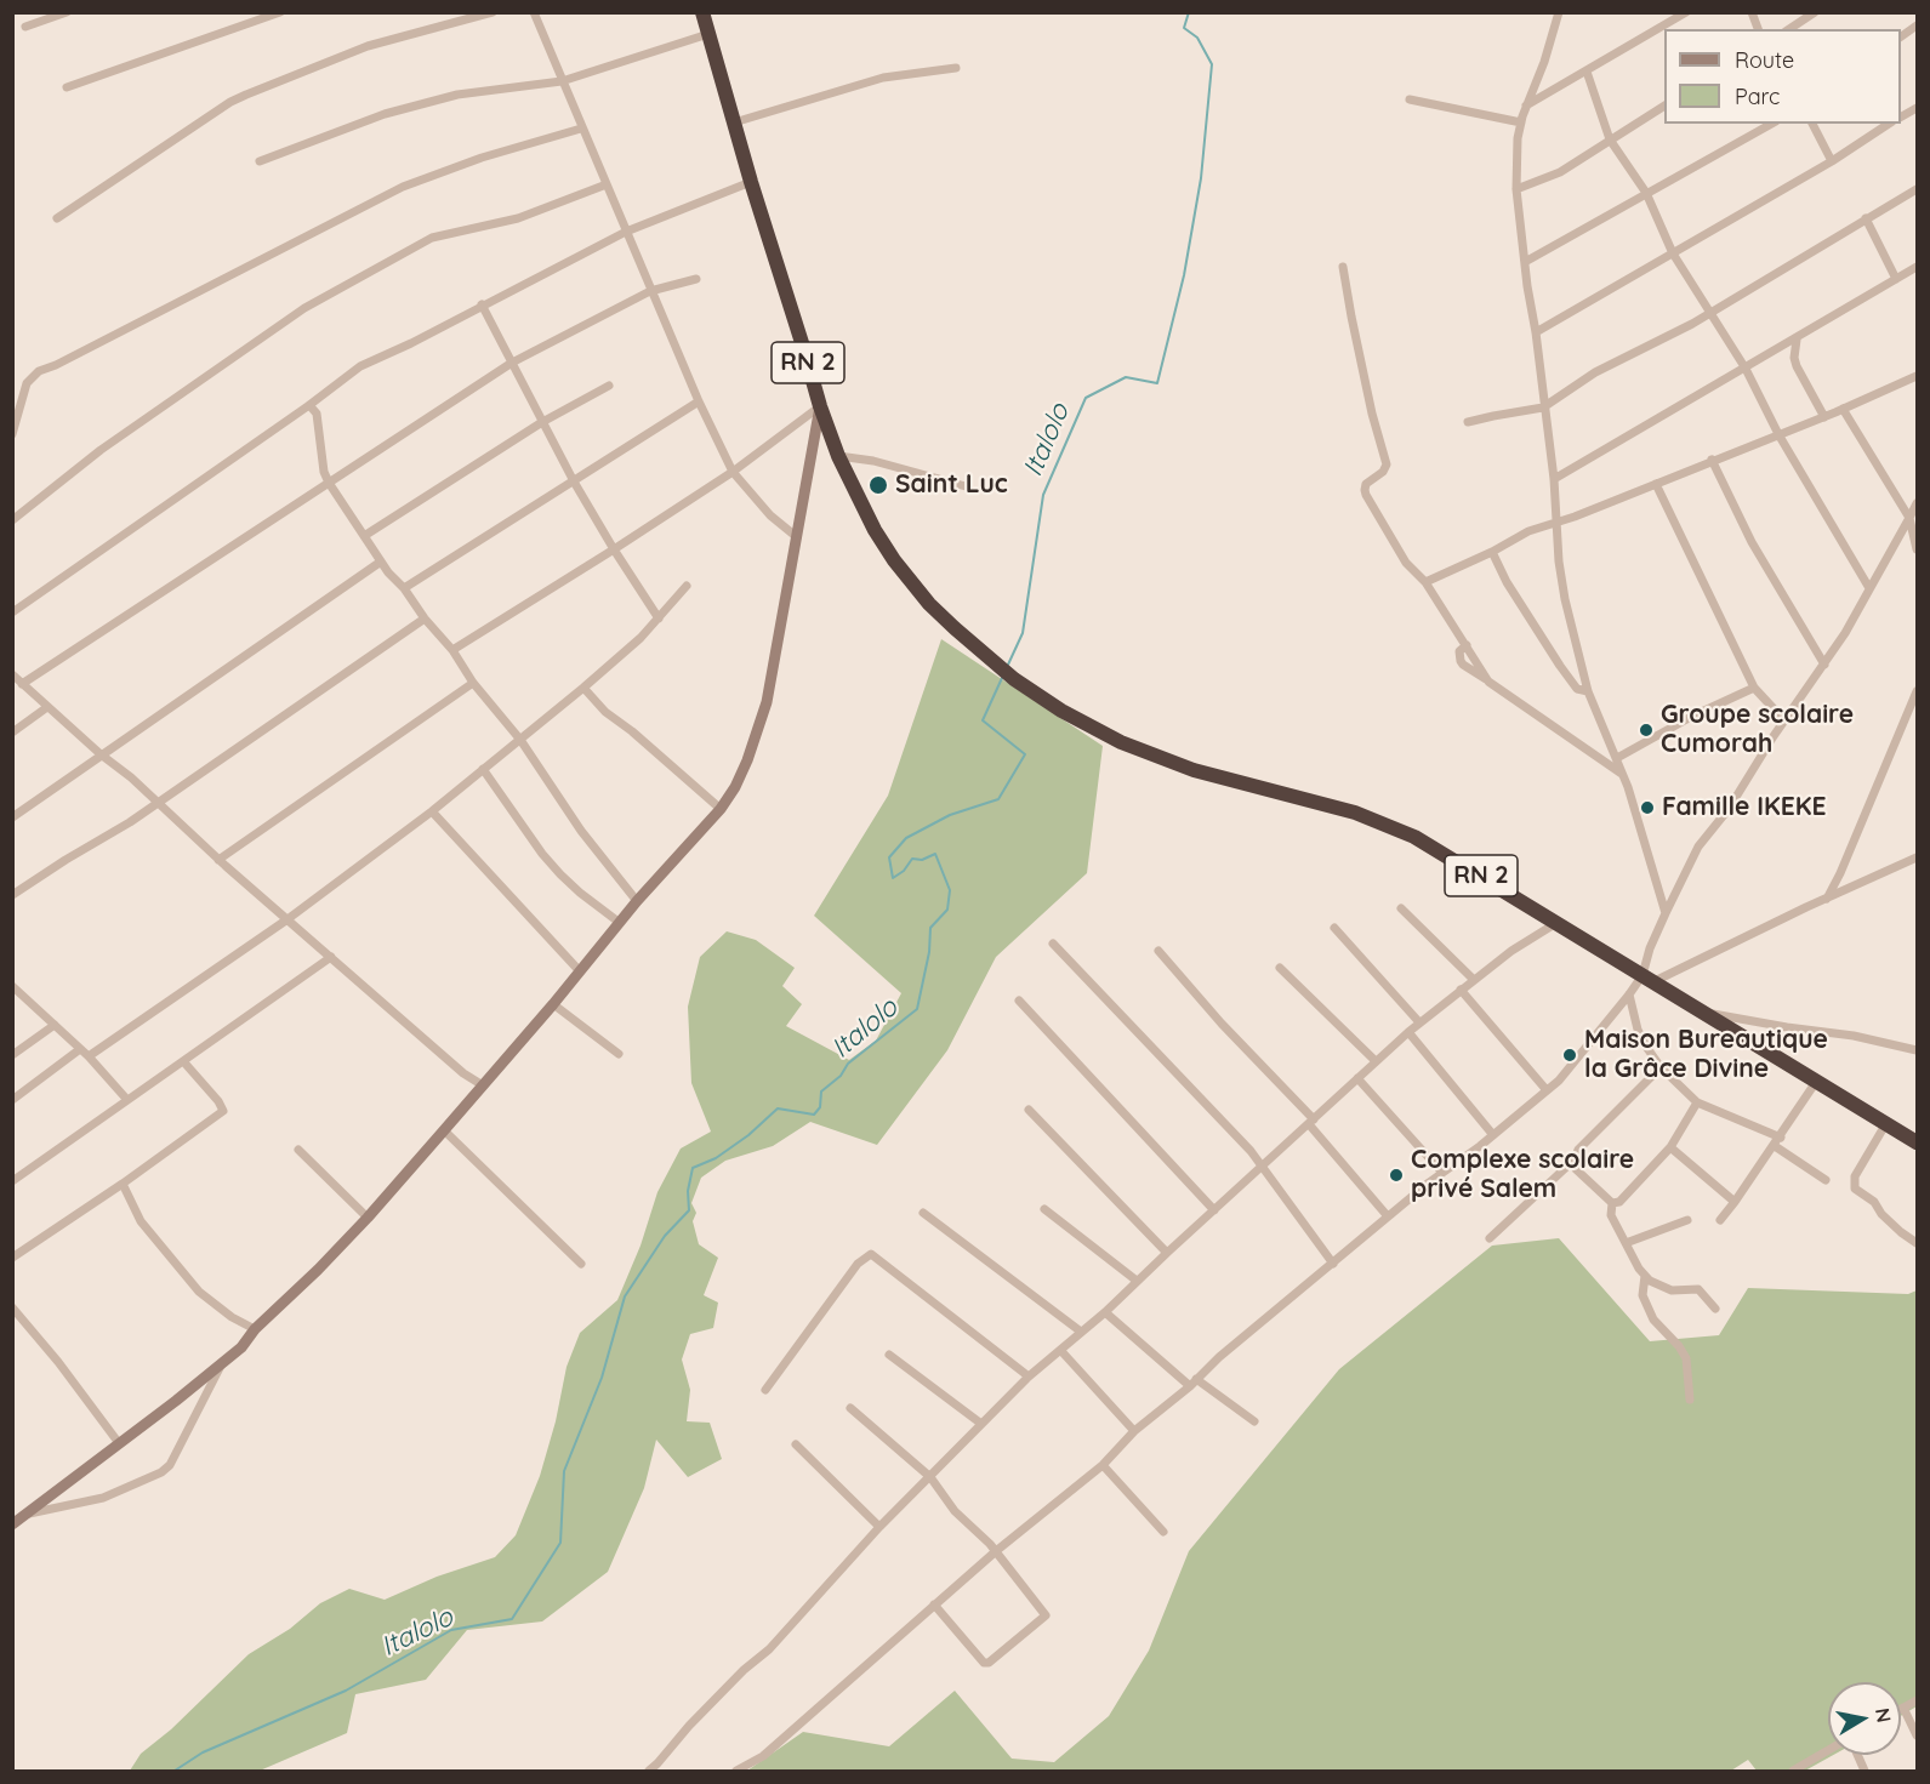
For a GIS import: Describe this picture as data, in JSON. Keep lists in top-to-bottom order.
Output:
{
  "streets": {
    "highway": ["RN 2"]
  },
  "water": ["Italolo"],
  "places": [
    "Saint Luc",
    "Groupe scolaire Cumorah",
    "Famille IKEKE",
    "Maison Bureautique la Grâce Divine",
    "Complexe scolaire privé Salem"
  ],
  "legend": ["Route", "Parc"],
  "north": "right"
}
